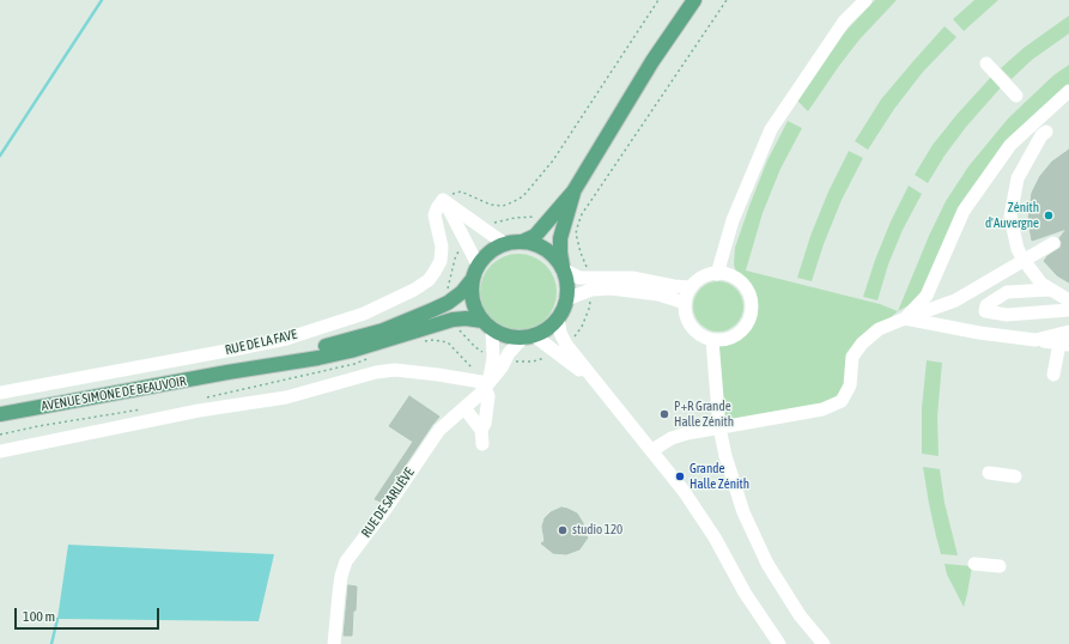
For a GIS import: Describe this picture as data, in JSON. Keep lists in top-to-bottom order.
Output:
{
  "streets": {
    "main road": ["AVENUE SIMONE DE BEAUVOIR"],
    "street": ["RUE DE LA FAVE", "RUE DE SARLIÈVE"]
  },
  "places": [
    "Zénith d'Auvergne",
    "P+R Grande Halle Zénith",
    "Grande Halle Zénith",
    "studio 120"
  ],
  "scale_bar": "100 m"
}
